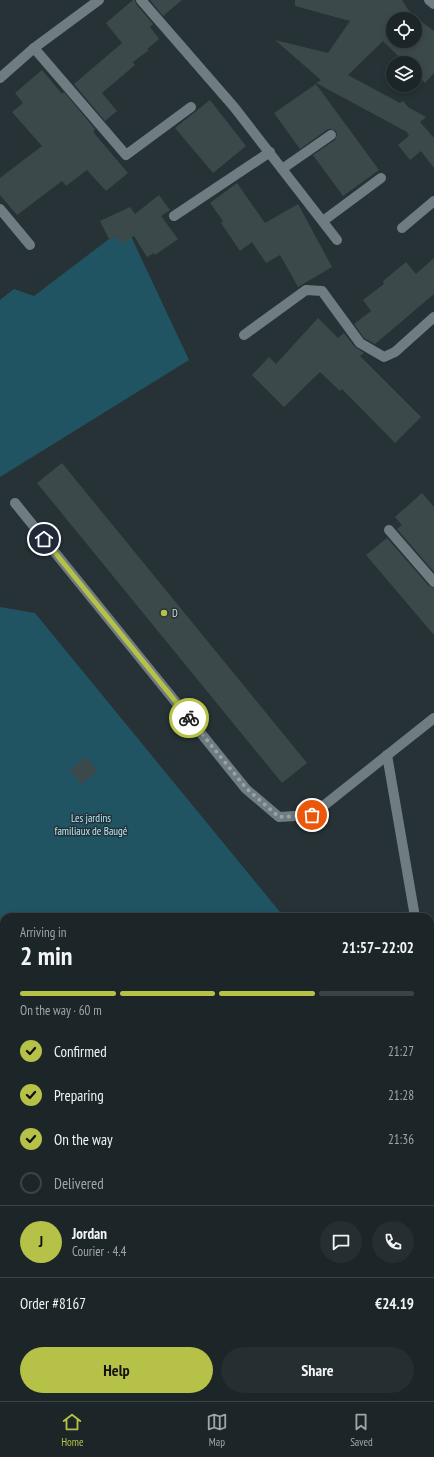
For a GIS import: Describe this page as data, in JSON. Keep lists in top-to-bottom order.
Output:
{
  "parks": ["Les jardins familiaux de Baugé"],
  "places": ["D"],
  "page": {
    "heading": ["2 min", "Arriving in", "21:57–22:02"],
    "panel": [
      "Jordan",
      "Courier · 4.4",
      "Order #8167",
      "€24.19"
    ],
    "bar": "On the way · 60 m",
    "list": [
      ["Confirmed", "21:27"],
      ["Preparing", "21:28"],
      ["On the way", "21:36"],
      "Delivered"
    ],
    "round": "J",
    "buttons": ["Help", "Share"],
    "tabs": ["Home", "Map", "Saved"]
  }
}
